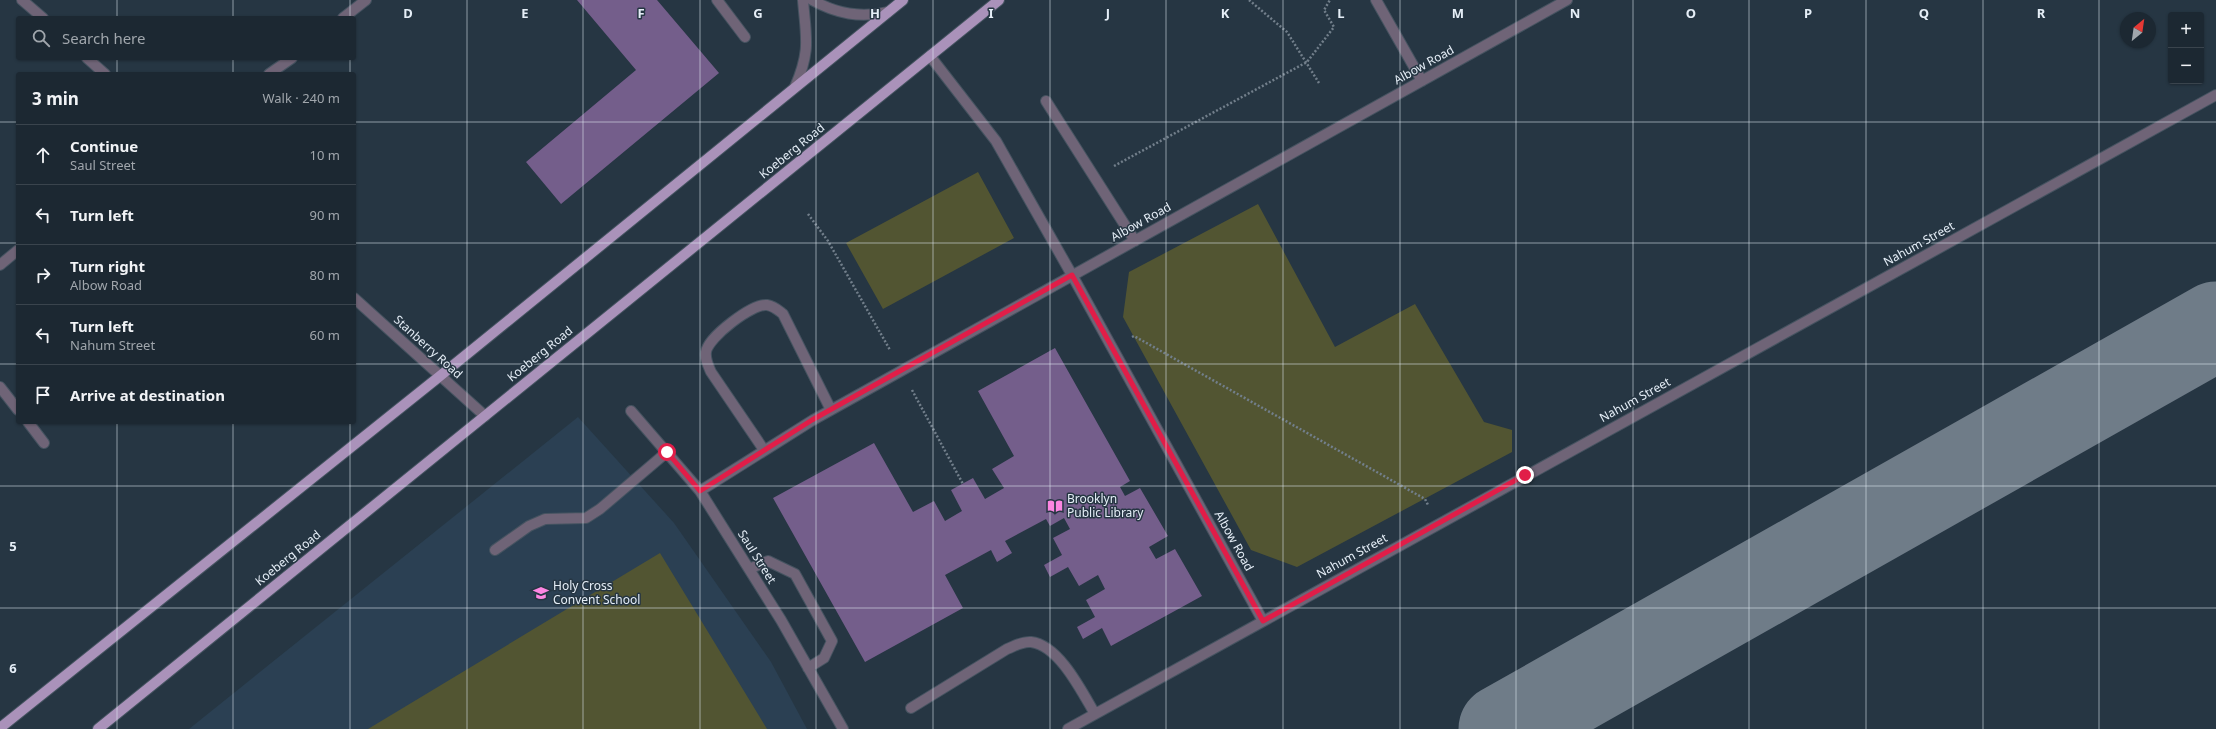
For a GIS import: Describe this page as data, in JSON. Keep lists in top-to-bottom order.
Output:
{
  "streets": {
    "main road": ["Koeberg Road"],
    "street": [
      "Albow Road",
      "Nahum Street",
      "Stanberry Road",
      "Saul Street"
    ]
  },
  "crossings": [
    ["Albow Road", "Nahum Street"],
    ["Koeberg Road", "Stanberry Road"]
  ],
  "places": {
    "library": ["Brooklyn Public Library"],
    "school or university": ["Holy Cross Convent School"]
  },
  "north": "top right",
  "page": {
    "map_buttons": ["+", "−"],
    "search": "Search here",
    "heading": ["3 min", "Walk · 240 m"],
    "list": [
      ["Continue", "Saul Street", "10 m"],
      ["Turn left", "90 m"],
      ["Turn right", "Albow Road", "80 m"],
      ["Turn left", "Nahum Street", "60 m"],
      "Arrive at destination"
    ]
  },
  "grid": {
    "columns": [
      "D",
      "E",
      "F",
      "G",
      "H",
      "I",
      "J",
      "K",
      "L",
      "M",
      "N",
      "O",
      "P",
      "Q",
      "R"
    ],
    "rows": ["5", "6"]
  }
}
